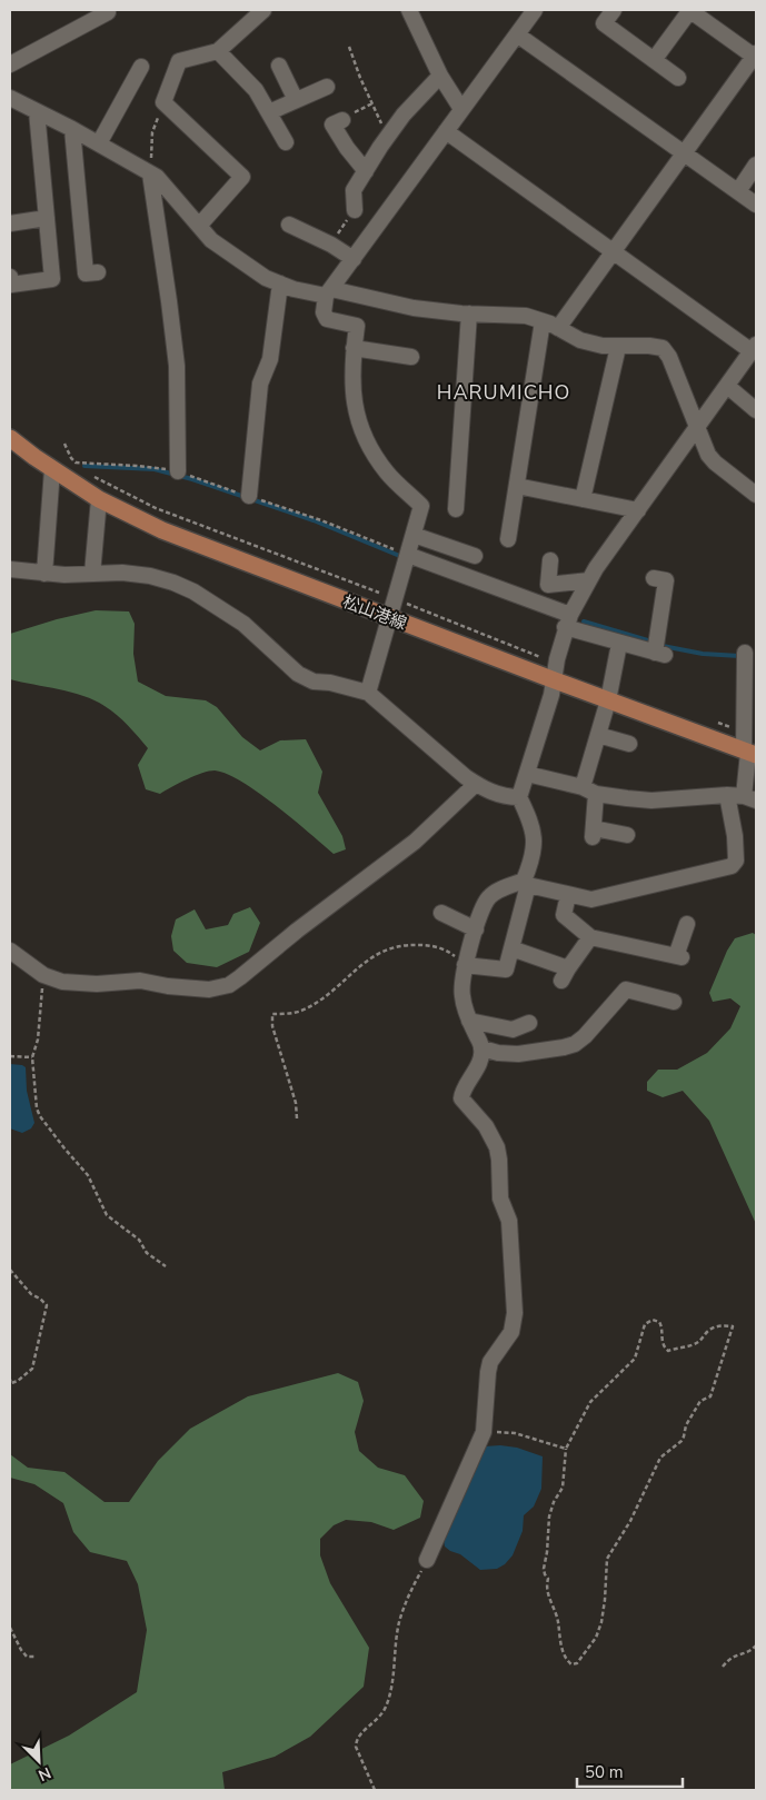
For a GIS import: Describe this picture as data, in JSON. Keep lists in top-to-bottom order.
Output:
{
  "streets": {
    "main road": ["松山港線"]
  },
  "districts": ["HARUMICHO"],
  "scale_bar": "50 m",
  "north": "bottom right"
}
